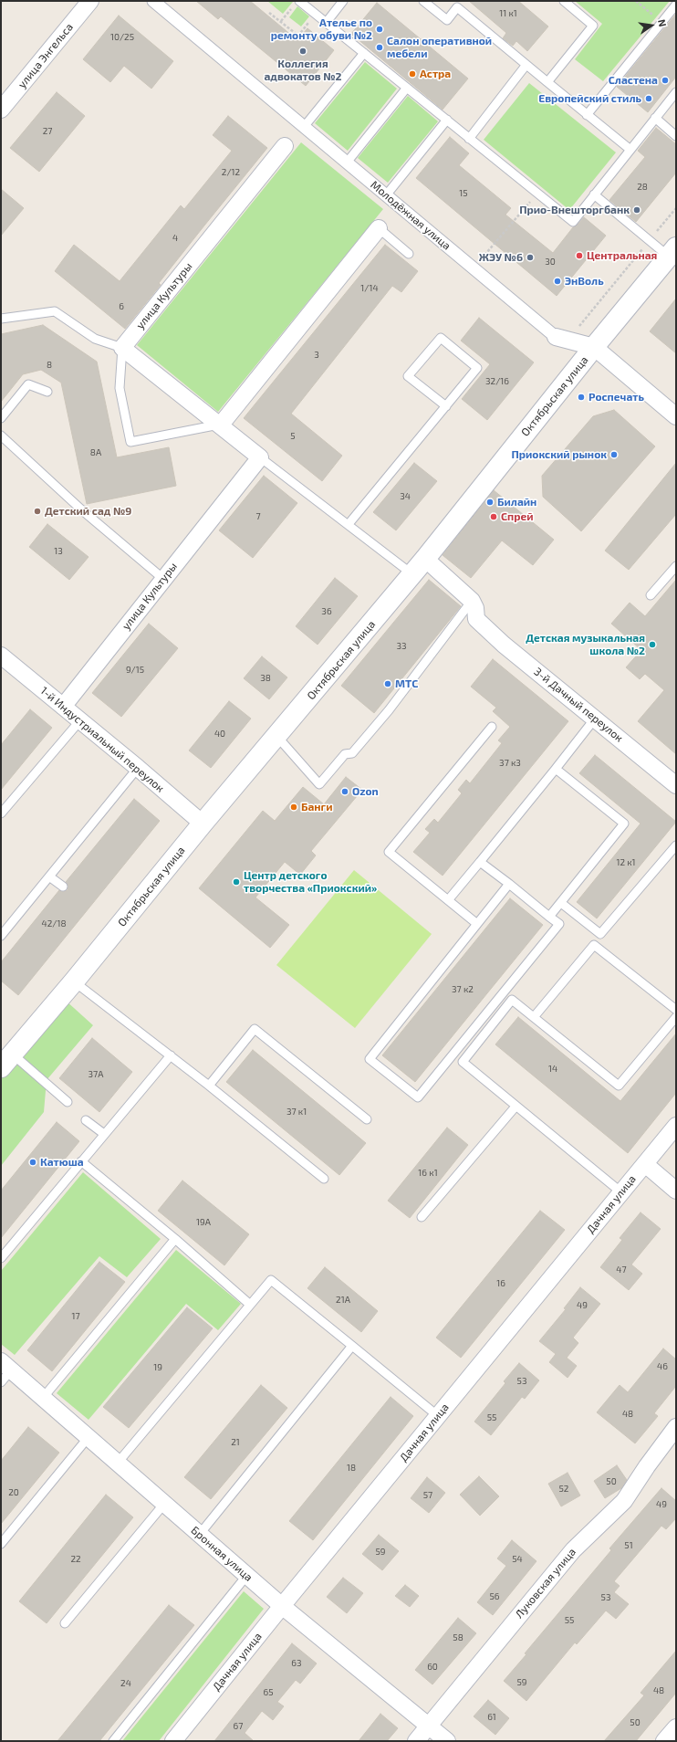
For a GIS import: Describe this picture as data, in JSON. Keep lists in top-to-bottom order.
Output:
{
  "streets": {
    "main road": ["Октябрьская улица"],
    "street": [
      "улица Энгельса",
      "Молодёжная улица",
      "улица Культуры",
      "3-й Дачный переулок",
      "1-й Индустриальный переулок",
      "Дачная улица",
      "Бронная улица",
      "Луковская улица"
    ]
  },
  "crossings": [
    ["Молодёжная улица", "Октябрьская улица"],
    ["улица Культуры", "1-й Индустриальный переулок"],
    ["Октябрьская улица", "1-й Индустриальный переулок"],
    ["Дачная улица", "Бронная улица"],
    ["Бронная улица", "Луковская улица"]
  ],
  "places": [
    "Ателье по ремонту обуви №2",
    "Салон оперативной мебели",
    "Коллегия адвокатов №2",
    "Астра",
    "Сластена",
    "Европейский стиль",
    "Прио-Внешторгбанк",
    "Центральная",
    "ЖЭУ №6",
    "ЭнВоль",
    "Роспечать",
    "Приокский рынок",
    "Билайн",
    "Детский сад №9",
    "Спрей",
    "Детская музыкальная школа №2",
    "МТС",
    "Ozon",
    "Банги",
    "Центр детского творчества «Приокский»",
    "Катюша"
  ],
  "house_numbers": [
    "11 к1",
    "10/25",
    "27",
    "2/12",
    "28",
    "15",
    "4",
    "30",
    "1/14",
    "6",
    "3",
    "8",
    "32/16",
    "5",
    "8А",
    "34",
    "7",
    "13",
    "36",
    "33",
    "9/15",
    "38",
    "40",
    "37 к3",
    "12 к1",
    "42/18",
    "37 к2",
    "14",
    "37А",
    "37 к1",
    "16 к1",
    "19А",
    "47",
    "16",
    "21А",
    "49",
    "17",
    "46",
    "19",
    "53",
    "48",
    "55",
    "21",
    "18",
    "50",
    "52",
    "20",
    "57",
    "49",
    "51",
    "59",
    "22",
    "54",
    "56",
    "53",
    "55",
    "58",
    "63",
    "60",
    "59",
    "24",
    "48",
    "65",
    "61",
    "50",
    "67"
  ],
  "north": "right"
}
